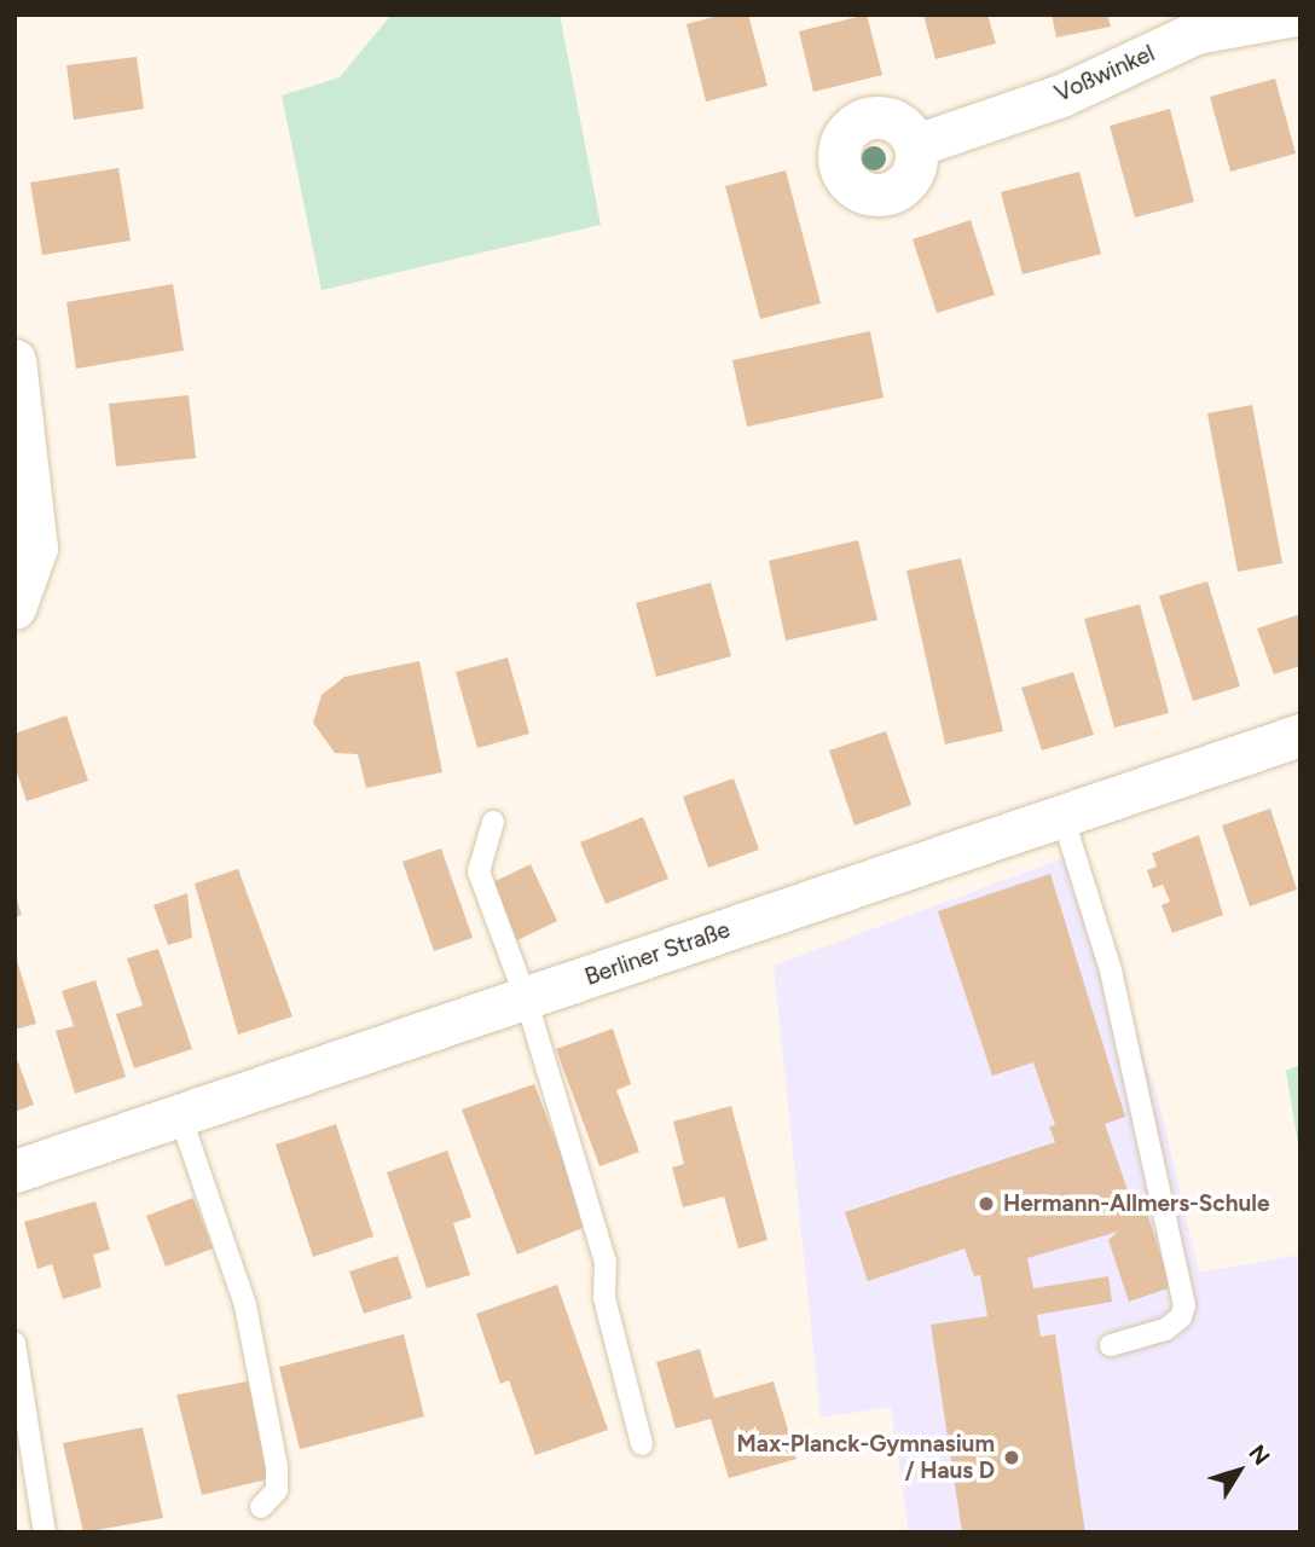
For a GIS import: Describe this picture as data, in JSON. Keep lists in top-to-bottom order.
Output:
{
  "streets": {
    "street": ["Voßwinkel", "Berliner Straße"]
  },
  "places": ["Hermann-Allmers-Schule", "Max-Planck-Gymnasium / Haus D"],
  "north": "top right"
}
